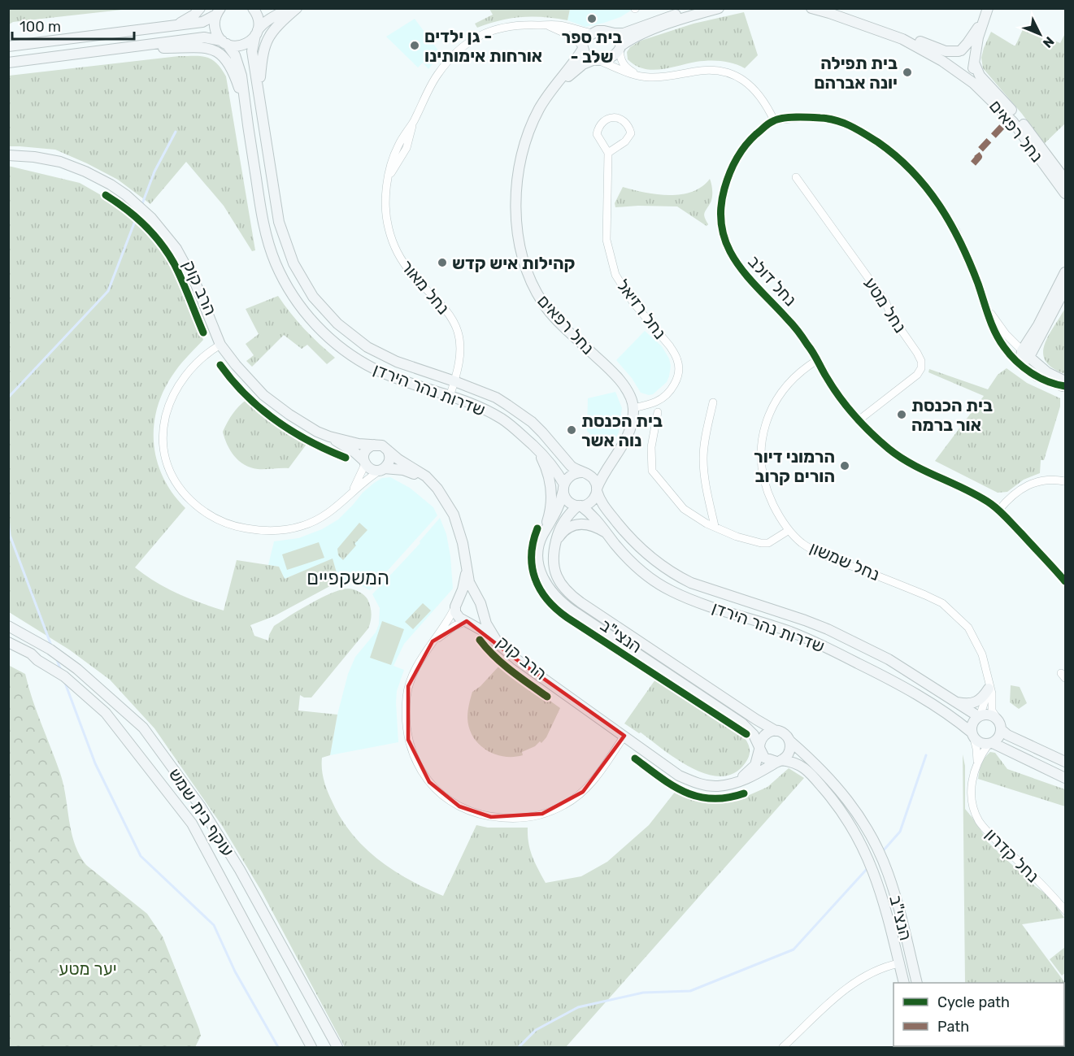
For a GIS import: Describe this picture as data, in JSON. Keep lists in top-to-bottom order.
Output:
{
  "streets": {
    "street": [
      "נחל רפאים",
      "נחל דולב",
      "נחל מאור",
      "הרב קוק",
      "נחל מטע",
      "נחל רזיאל",
      "שדרות נהר הירדן",
      "נחל שמשון",
      "הנצי\"ב",
      "עוקף בית שמש",
      "נחל קדרון"
    ]
  },
  "crossings": [
    ["נחל רפאים", "נחל מאור"],
    ["נחל רפאים", "נחל רזיאל"],
    ["נחל דולב", "נחל מטע"],
    ["נחל דולב", "נחל שמשון"],
    ["נחל מאור", "שדרות נהר הירדן"],
    ["הרב קוק", "הנצי\"ב"],
    ["שדרות נהר הירדן", "נחל שמשון"],
    ["שדרות נהר הירדן", "הנצי\"ב"],
    ["שדרות נהר הירדן", "נחל קדרון"],
    ["נחל שמשון", "נחל קדרון"]
  ],
  "districts": ["המשקפיים"],
  "parks": ["יער מטע"],
  "places": [
    "בית ספר - שלב",
    "גן ילדים - אורחות אימותינו",
    "בית תפילה יונה אברהם",
    "קהילות איש קדש",
    "בית הכנסת אור ברמה",
    "בית הכנסת נוה אשר",
    "הרמוני דיור הורים קרוב"
  ],
  "legend": ["Cycle path", "Path"],
  "scale_bar": "100 m",
  "north": "bottom right"
}
